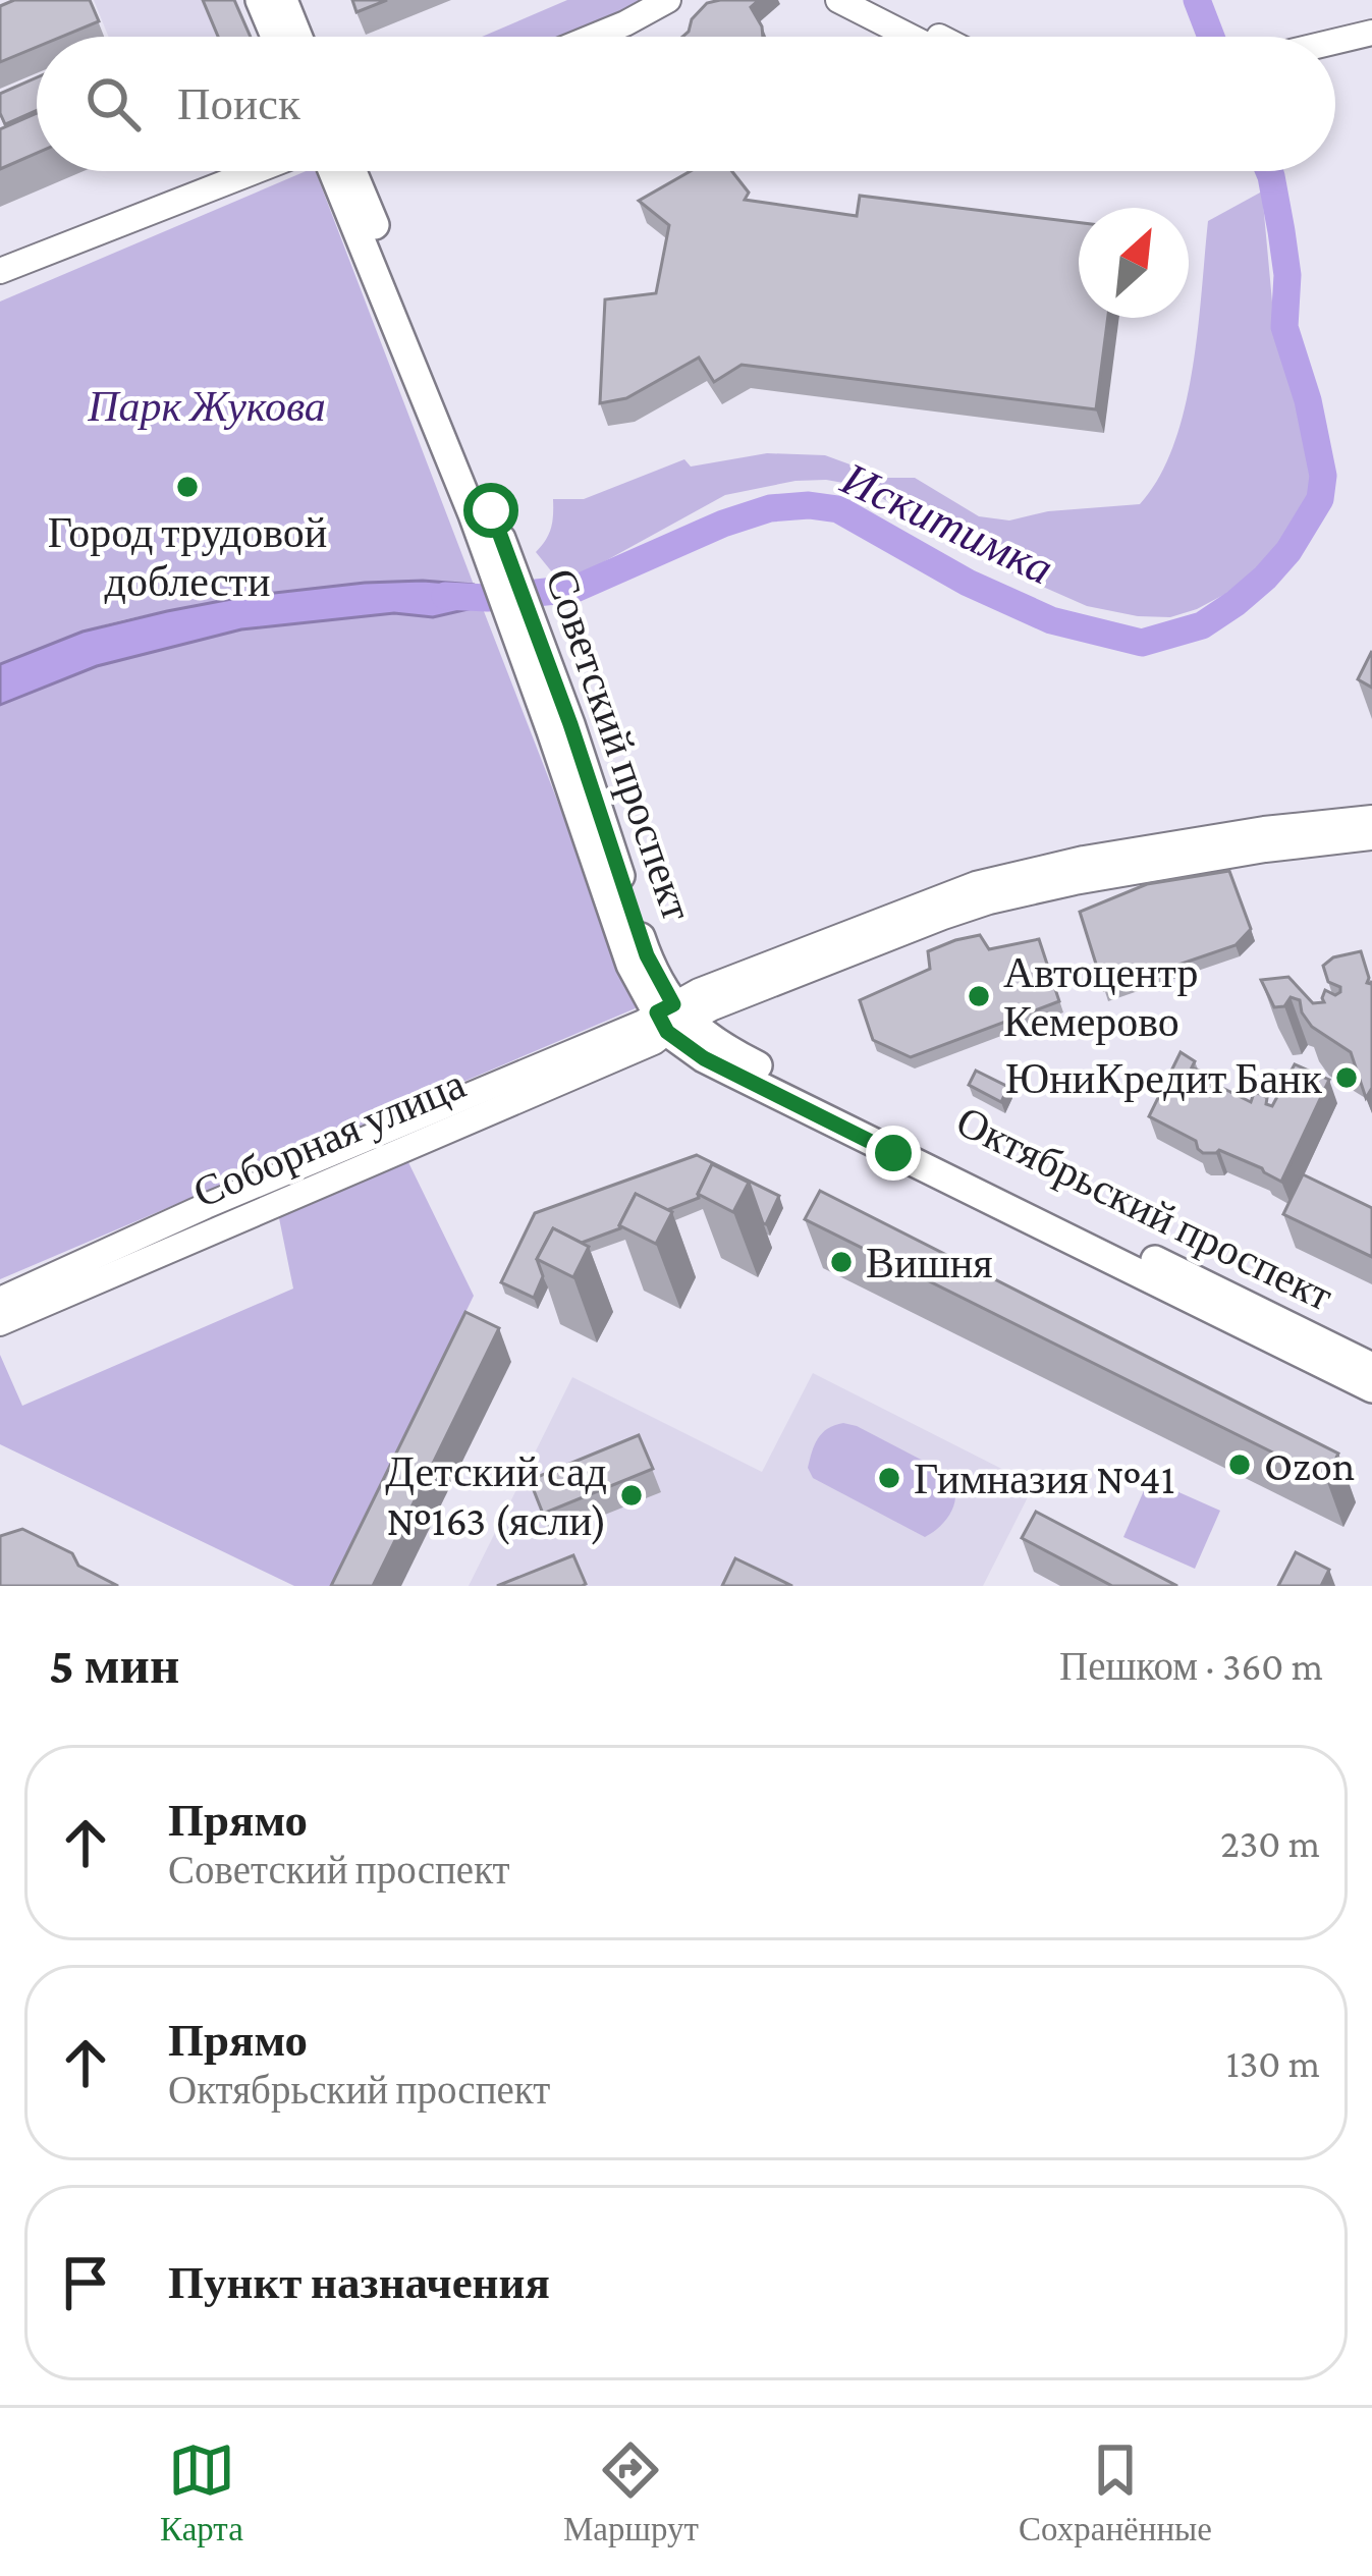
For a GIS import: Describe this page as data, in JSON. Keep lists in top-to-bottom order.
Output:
{
  "streets": {
    "main road": ["Советский проспект", "Соборная улица", "Октябрьский проспект"]
  },
  "crossings": [
    ["Советский проспект", "Соборная улица"],
    ["Советский проспект", "Октябрьский проспект"],
    ["Соборная улица", "Октябрьский проспект"]
  ],
  "water": ["Искитимка"],
  "parks": ["Парк Жукова"],
  "places": [
    "Город трудовой доблести",
    "Автоцентр Кемерово",
    "ЮниКредит Банк",
    "Вишня",
    "Ozon",
    "Гимназия №41",
    "Детский сад №163 (ясли)"
  ],
  "north": "top right",
  "page": {
    "search": "Поиск",
    "heading": ["5 мин", "Пешком · 360 m"],
    "list": [
      ["Прямо", "Советский проспект", "230 m"],
      ["Прямо", "Октябрьский проспект", "130 m"],
      "Пункт назначения"
    ],
    "nav": ["Карта", "Маршрут", "Сохранённые"]
  }
}
